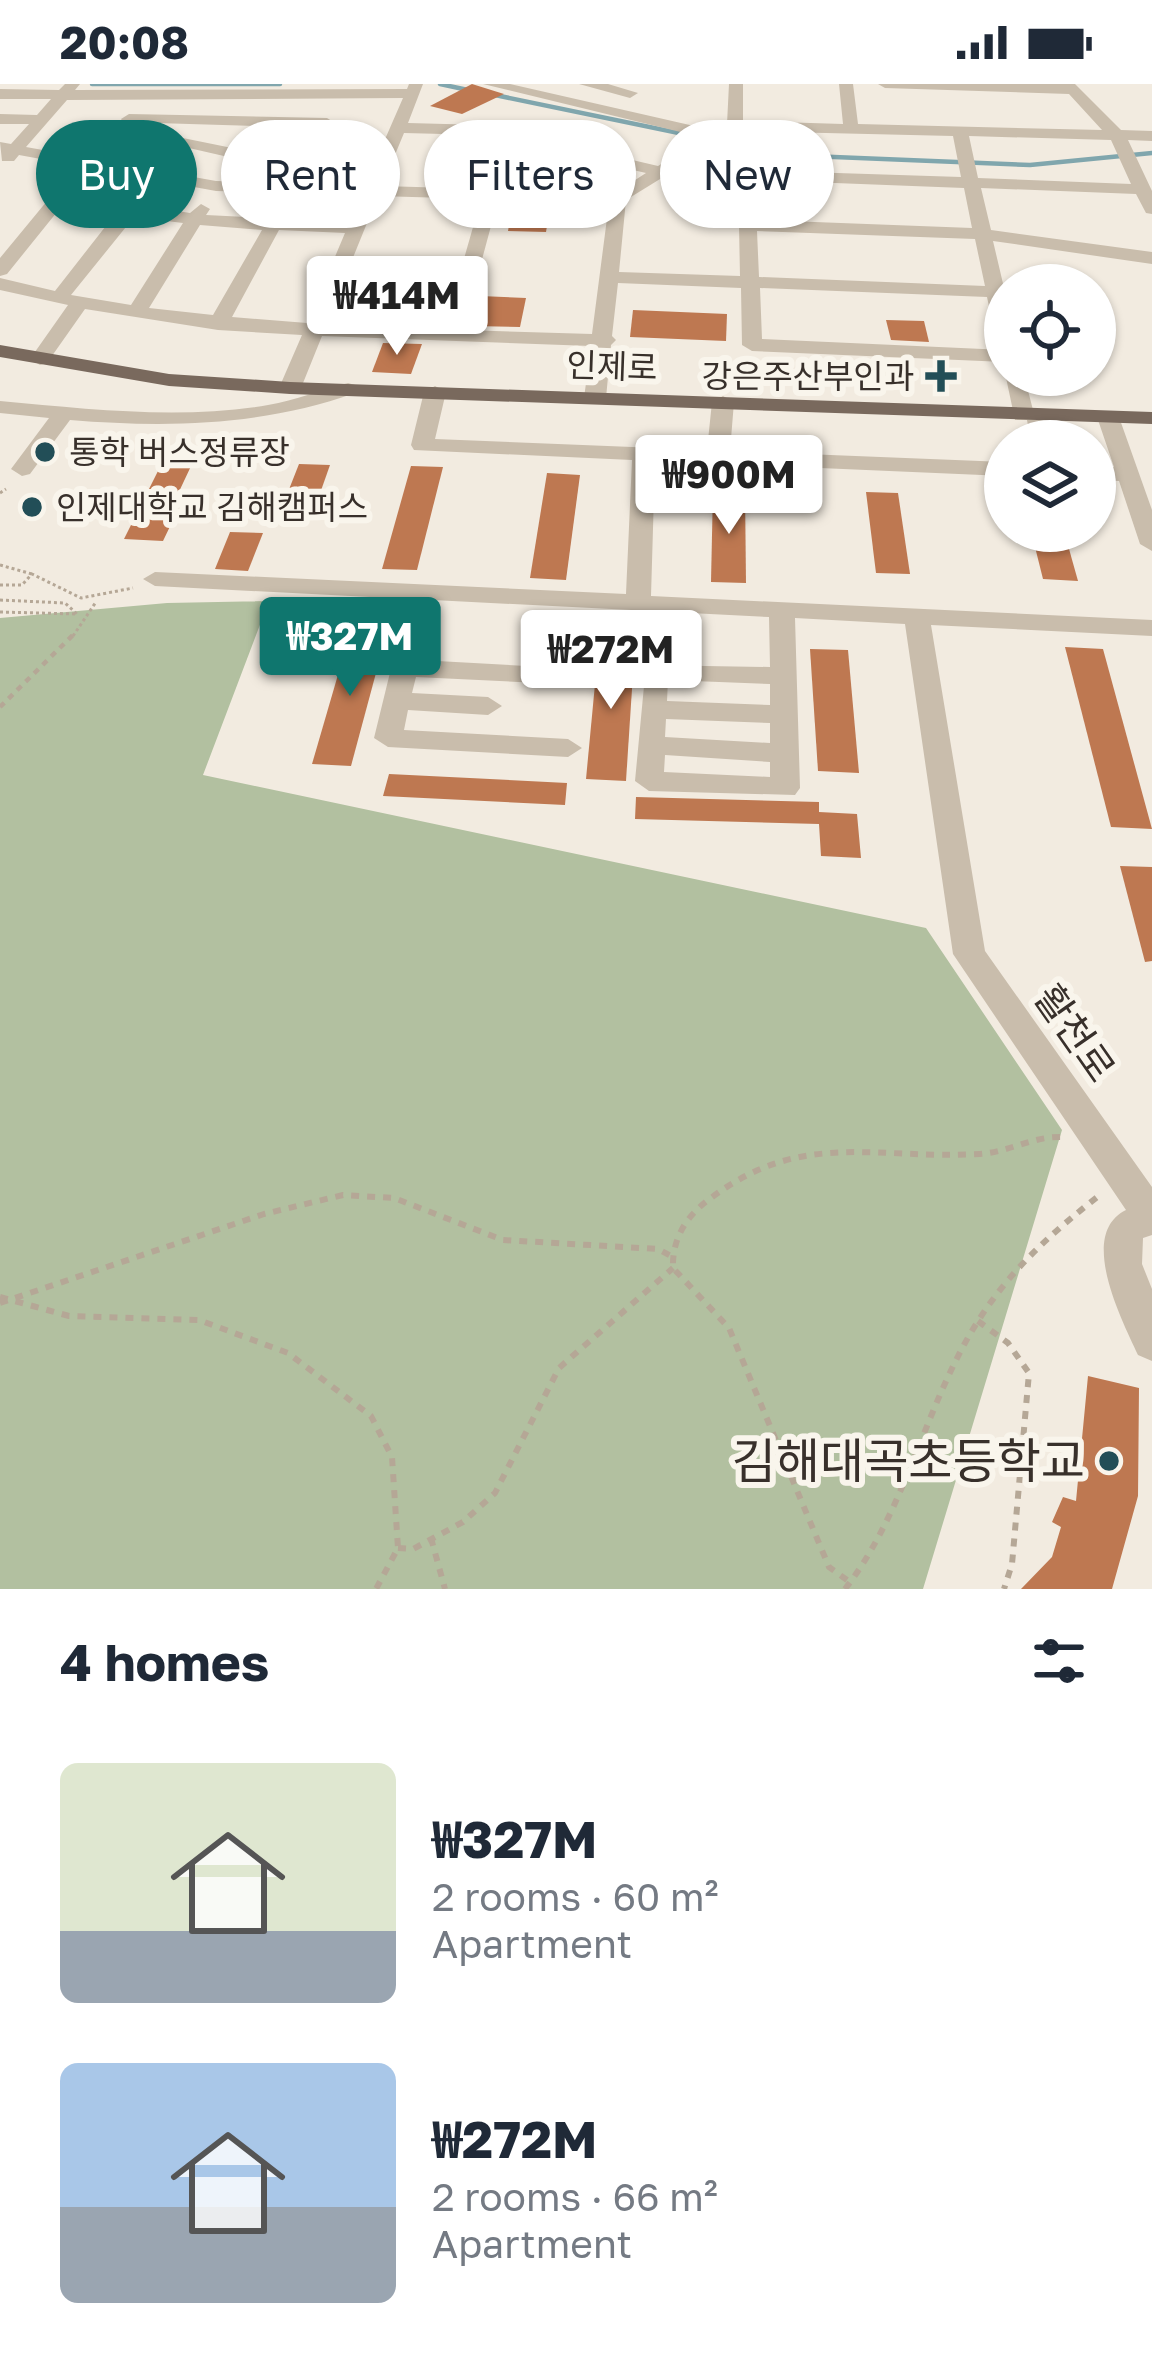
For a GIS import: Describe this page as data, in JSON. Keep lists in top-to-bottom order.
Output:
{
  "streets": {
    "main road": ["인제로"],
    "street": ["활천로"]
  },
  "places": {
    "health": ["강은주산부인과"],
    "other": ["통학 버스정류장", "인제대학교 김해캠퍼스", "김해대곡초등학교"]
  },
  "page": {
    "status": "20:08",
    "chip": [
      "Buy",
      "Rent",
      "Filters",
      "New"
    ],
    "price": [
      "₩414M",
      "₩900M",
      "₩327M",
      "₩272M"
    ],
    "heading": "4 homes",
    "list": [
      {
        "name": "₩327M",
        "note": "2 rooms · 60 m² · Apartment"
      },
      {
        "name": "₩272M",
        "note": "2 rooms · 66 m² · Apartment"
      }
    ]
  }
}
